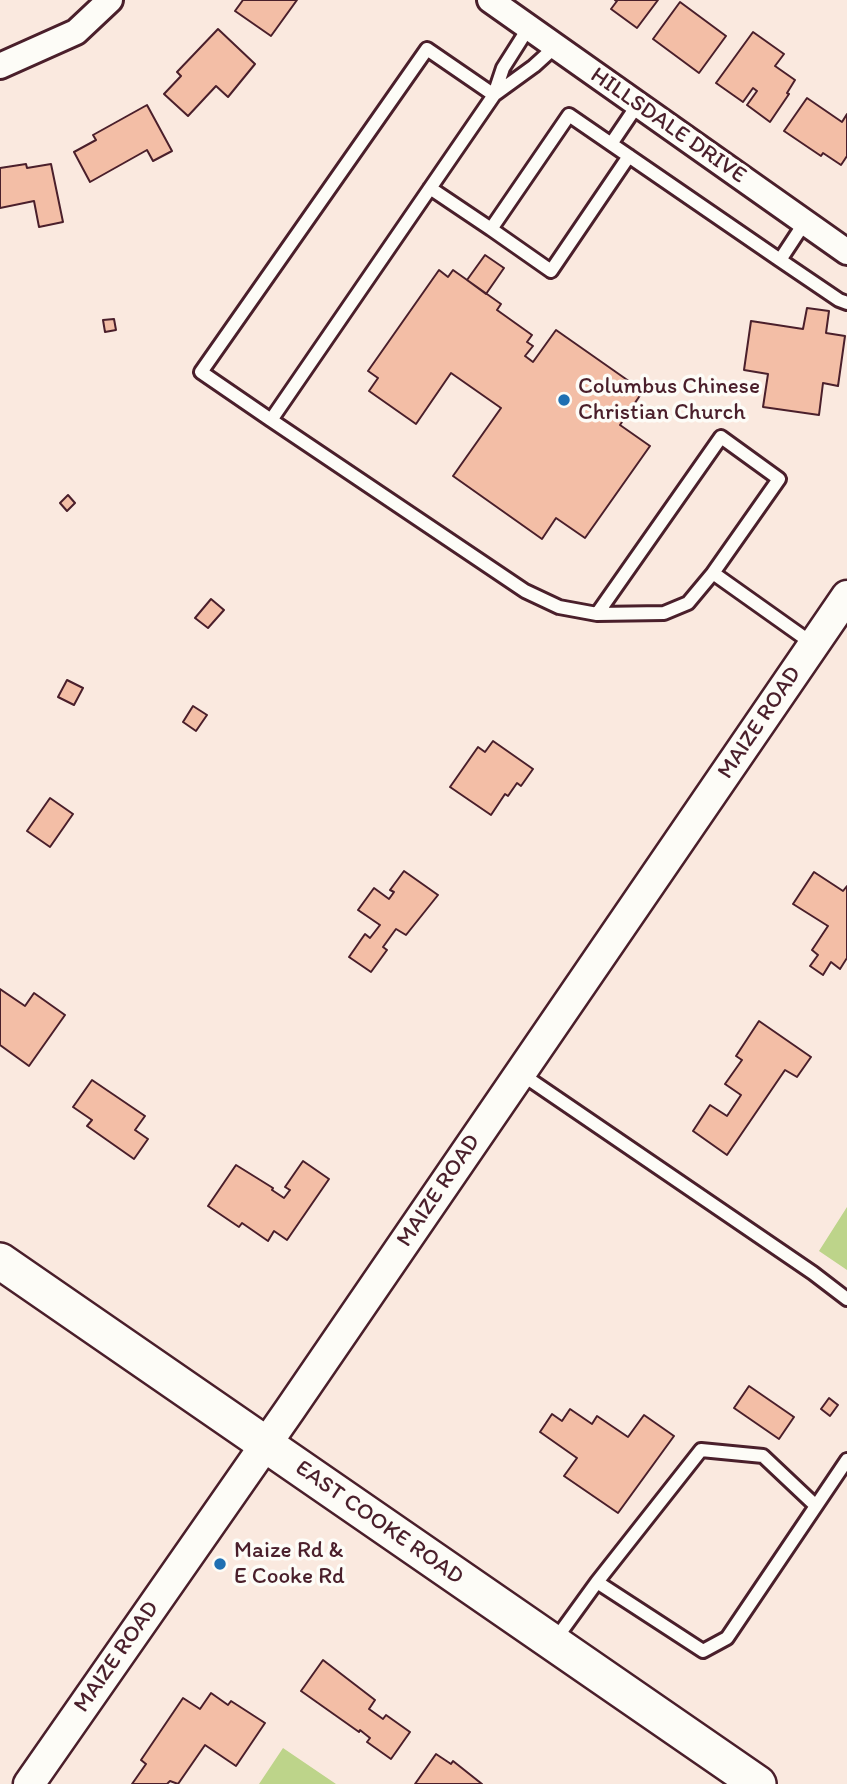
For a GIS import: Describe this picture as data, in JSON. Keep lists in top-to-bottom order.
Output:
{
  "streets": {
    "main road": ["EAST COOKE ROAD"],
    "street": ["HILLSDALE DRIVE", "MAIZE ROAD"]
  },
  "crossings": [
    ["MAIZE ROAD", "EAST COOKE ROAD"]
  ],
  "places": ["Columbus Chinese Christian Church", "Maize Rd & E Cooke Rd"]
}
